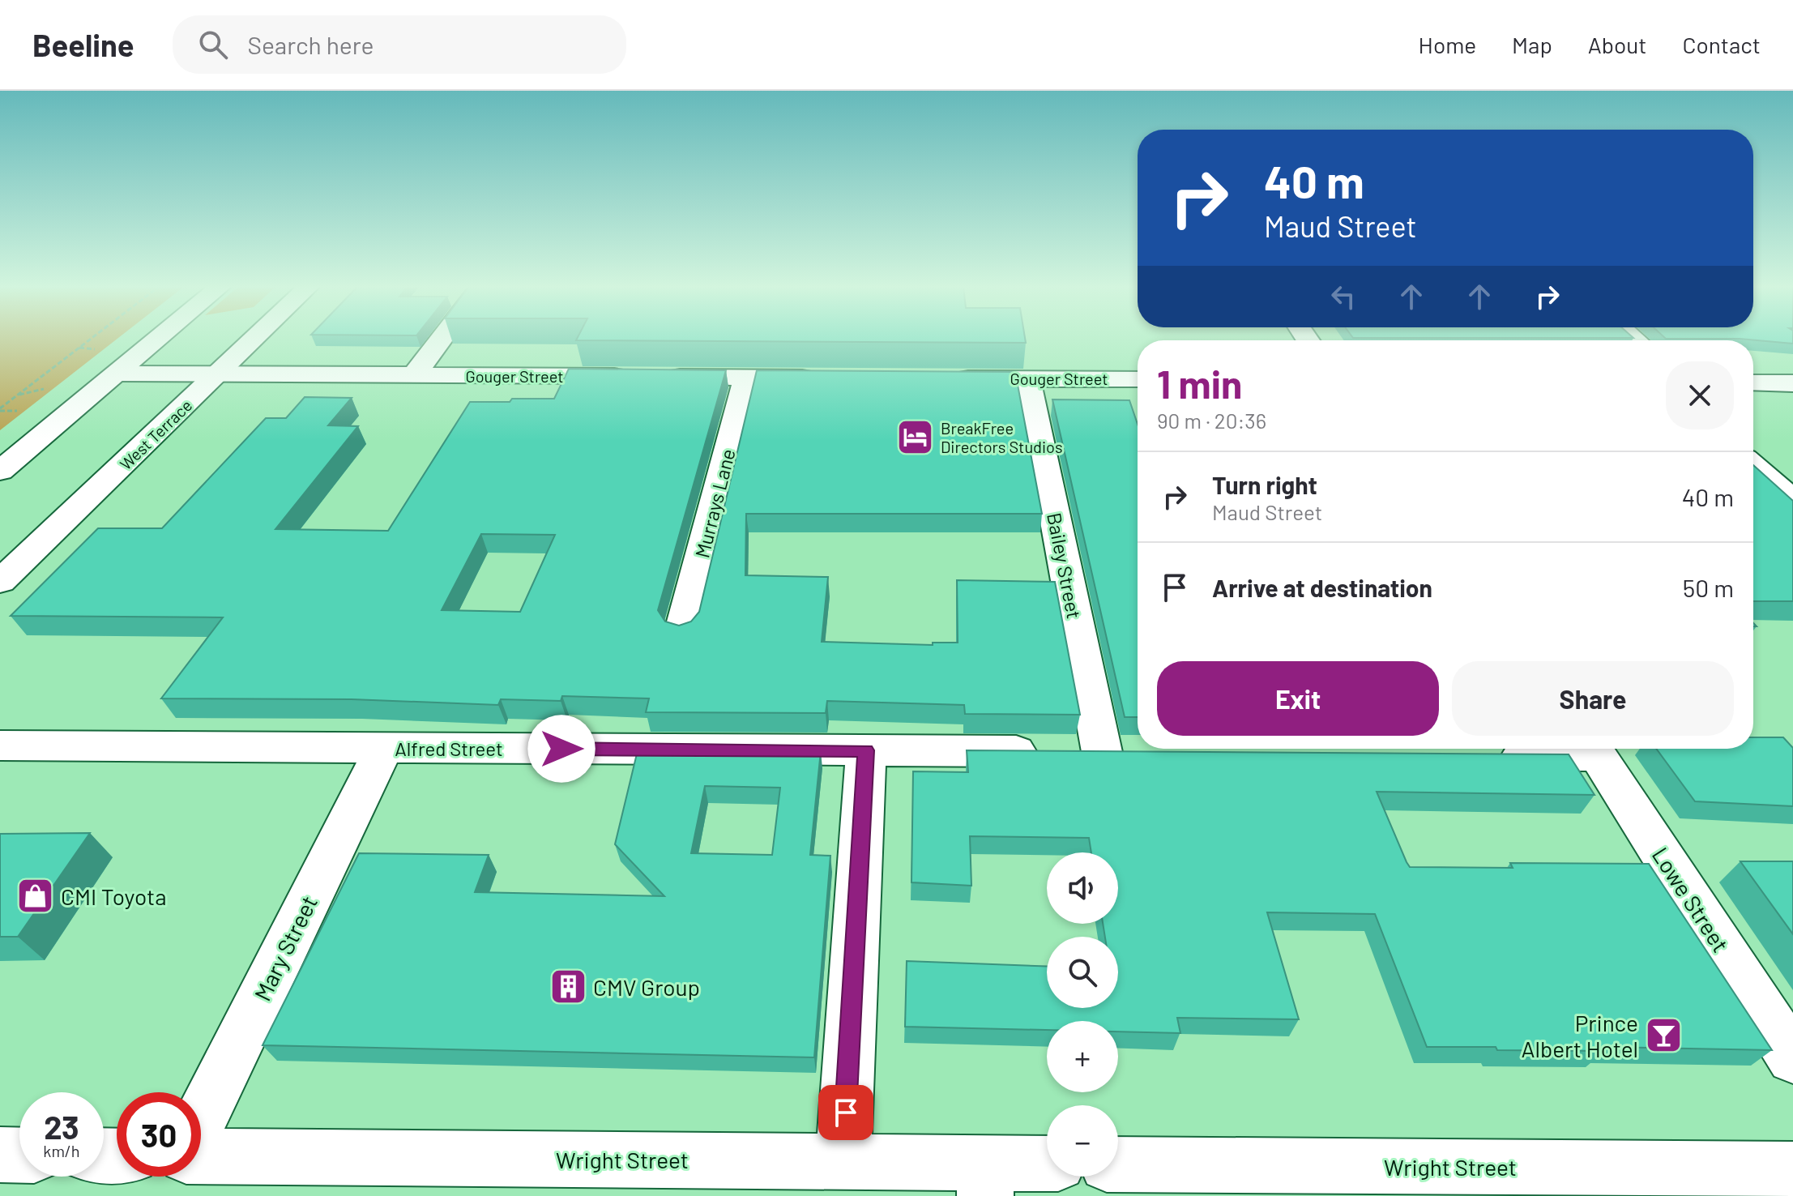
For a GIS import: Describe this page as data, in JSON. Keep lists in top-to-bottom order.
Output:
{
  "streets": {
    "street": [
      "Gouger Street",
      "West Terrace",
      "Murrays Lane",
      "Bailey Street",
      "Alfred Street",
      "Lowe Street",
      "Mary Street",
      "Wright Street"
    ]
  },
  "crossings": [
    ["Gouger Street", "West Terrace"],
    ["Gouger Street", "Murrays Lane"],
    ["Gouger Street", "Bailey Street"],
    ["Bailey Street", "Alfred Street"],
    ["Alfred Street", "Mary Street"]
  ],
  "places": {
    "hotel": ["BreakFree Directors Studios"],
    "shop": ["CMI Toyota"],
    "building": ["CMV Group"],
    "bar": ["Prince Albert Hotel"]
  },
  "page": {
    "header": "Beeline",
    "search": "Search here",
    "nav": [
      "Home",
      "Map",
      "About",
      "Contact"
    ],
    "turn": ["40 m", "Maud Street"],
    "heading": ["1 min", "90 m · 20:36"],
    "list": [
      {
        "name": "Turn right",
        "note": "Maud Street",
        "value": "40 m"
      },
      {
        "name": "Arrive at destination",
        "value": "50 m"
      }
    ],
    "buttons": ["Exit", "Share"],
    "map_buttons": ["+", "−"],
    "speed": "23 km/h",
    "limit": "30"
  }
}
